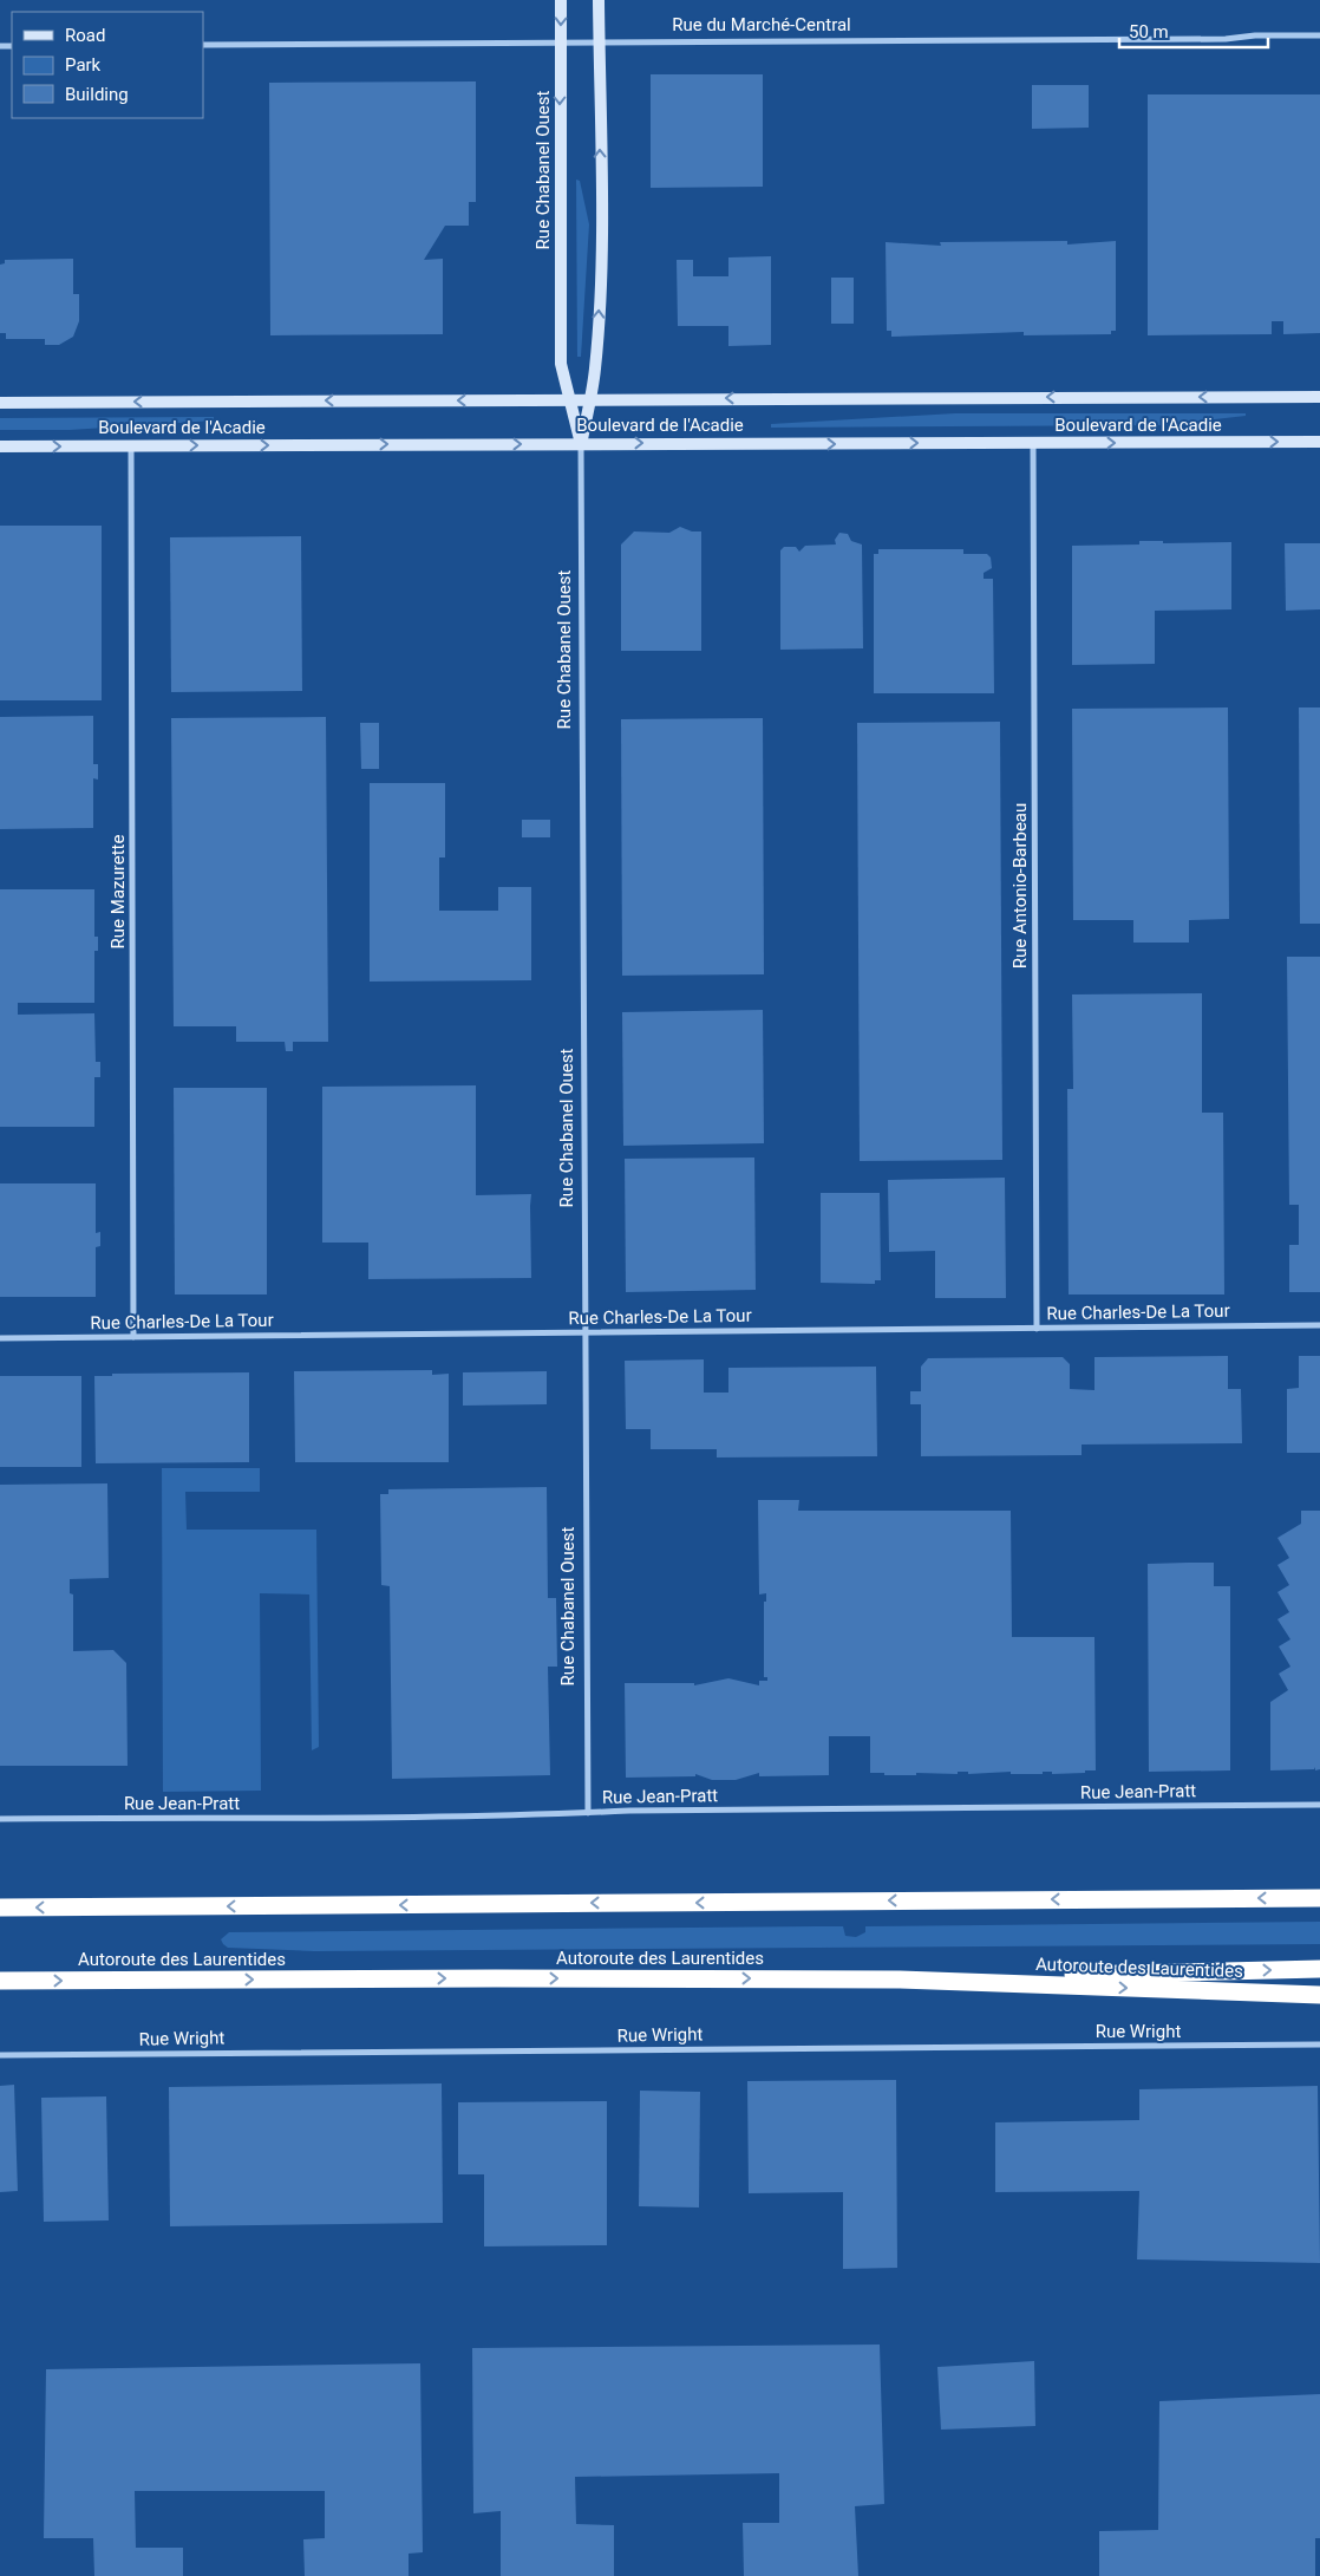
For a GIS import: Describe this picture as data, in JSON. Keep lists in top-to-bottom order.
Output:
{
  "streets": {
    "highway": ["Autoroute des Laurentides"],
    "main road": ["Rue Chabanel Ouest", "Boulevard de l'Acadie"],
    "street": [
      "Rue du Marché-Central",
      "Rue Antonio-Barbeau",
      "Rue Mazurette",
      "Rue Charles-De La Tour",
      "Rue Jean-Pratt",
      "Rue Wright"
    ]
  },
  "crossings": [
    ["Rue du Marché-Central", "Rue Chabanel Ouest"],
    ["Rue Chabanel Ouest", "Boulevard de l'Acadie"],
    ["Rue Chabanel Ouest", "Rue Charles-De La Tour"],
    ["Rue Chabanel Ouest", "Rue Jean-Pratt"],
    ["Boulevard de l'Acadie", "Rue Antonio-Barbeau"],
    ["Boulevard de l'Acadie", "Rue Mazurette"],
    ["Rue Antonio-Barbeau", "Rue Charles-De La Tour"],
    ["Rue Mazurette", "Rue Charles-De La Tour"]
  ],
  "legend": ["Road", "Park", "Building"],
  "scale_bar": "50 m"
}
